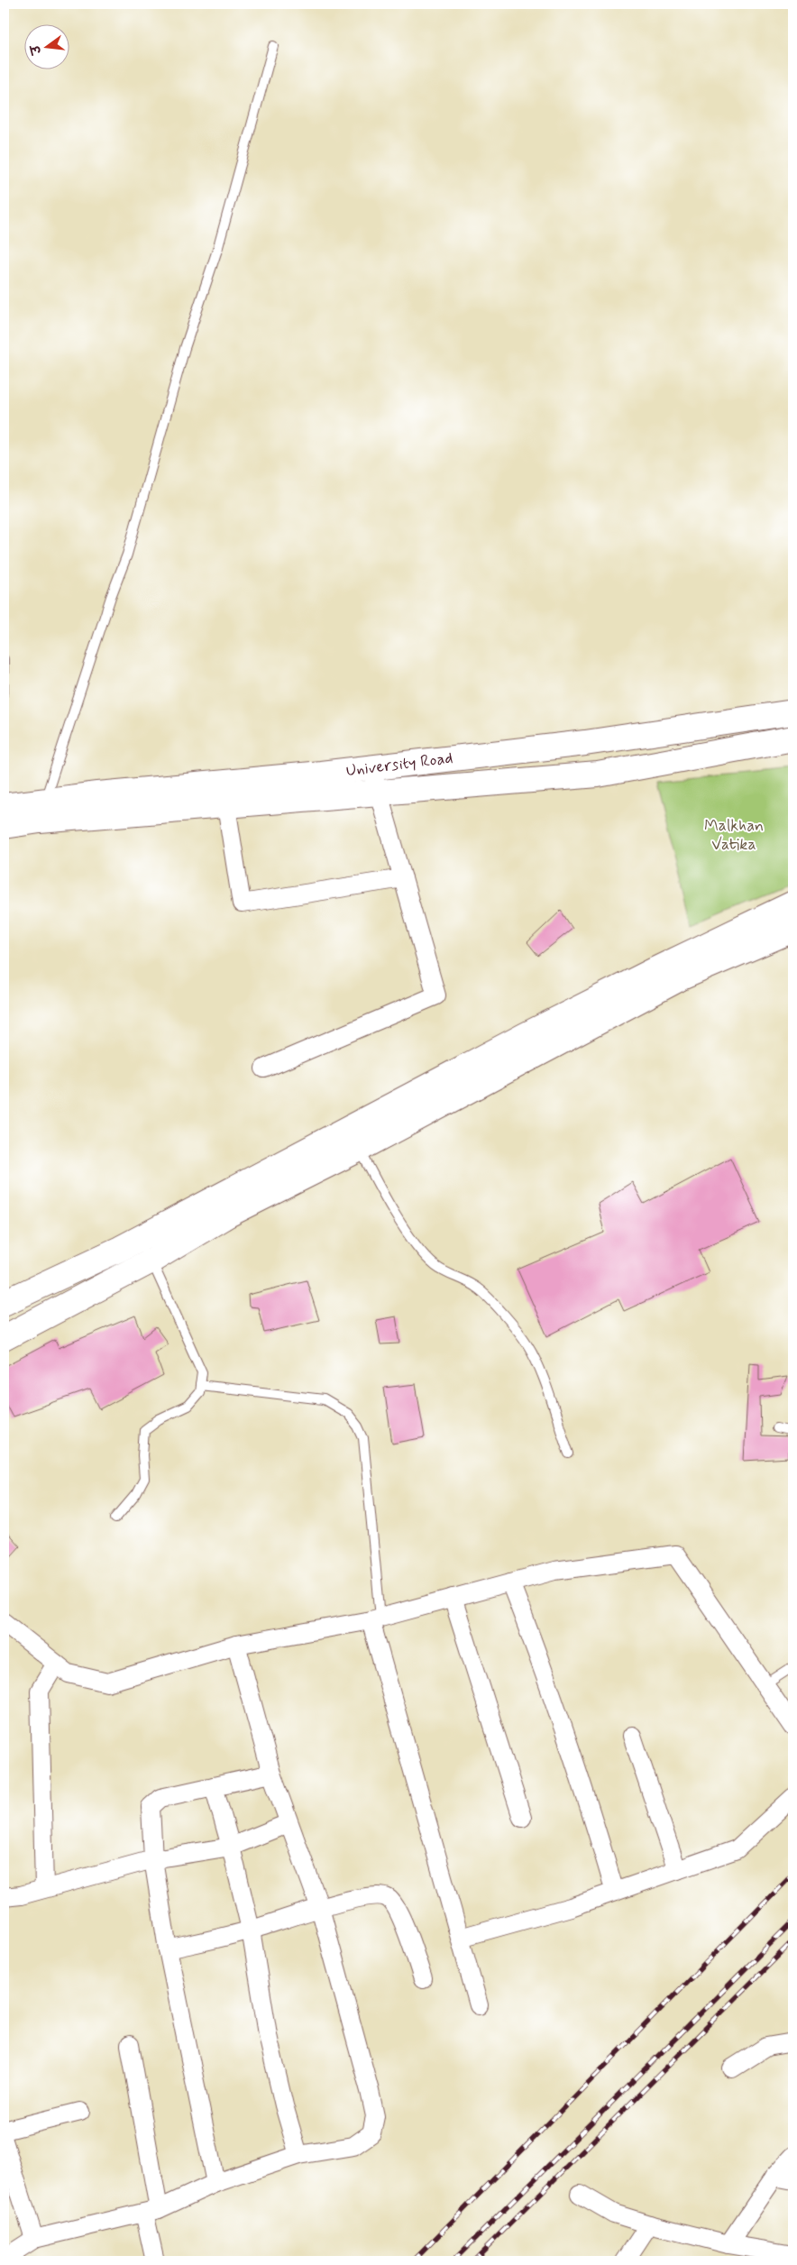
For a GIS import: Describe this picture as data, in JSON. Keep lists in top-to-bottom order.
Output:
{
  "streets": {
    "main road": ["University Road"]
  },
  "parks": ["Malkhan Vatika"],
  "north": "left"
}
